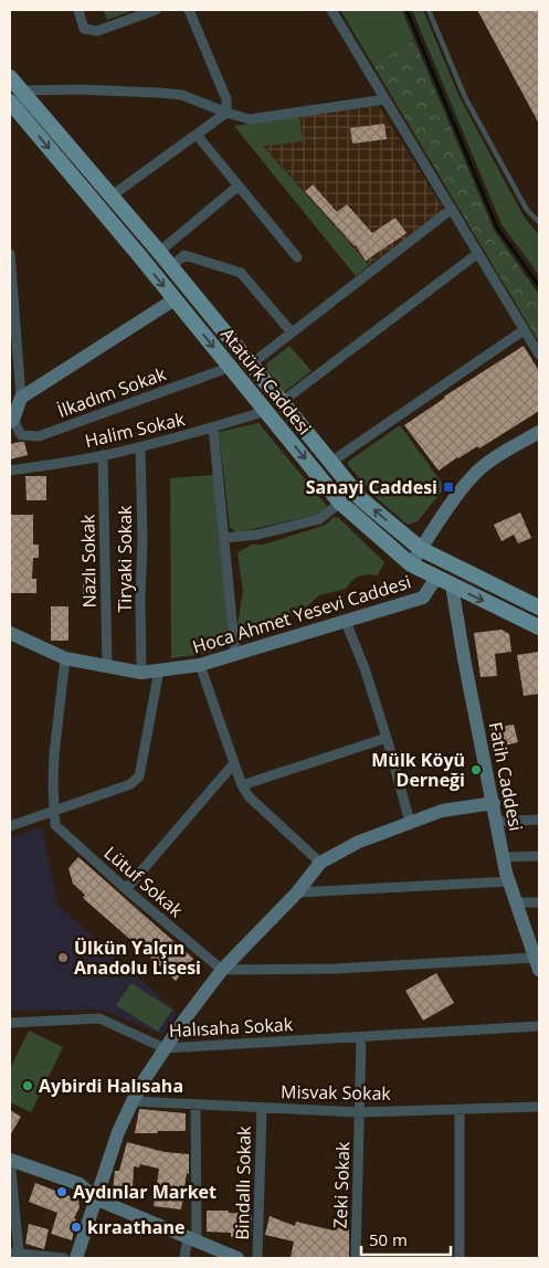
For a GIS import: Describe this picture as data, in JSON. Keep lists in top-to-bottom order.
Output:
{
  "streets": {
    "main road": ["Atatürk Caddesi"],
    "street": [
      "İlkadım Sokak",
      "Halim Sokak",
      "Tiryaki Sokak",
      "Nazlı Sokak",
      "Hoca Ahmet Yesevi Caddesi",
      "Fatih Caddesi",
      "Lütuf Sokak",
      "Halısaha Sokak",
      "Misvak Sokak",
      "Bindallı Sokak",
      "Zeki Sokak"
    ]
  },
  "crossings": [
    ["Atatürk Caddesi", "İlkadım Sokak"],
    ["Atatürk Caddesi", "Halim Sokak"],
    ["Atatürk Caddesi", "Hoca Ahmet Yesevi Caddesi"],
    ["Atatürk Caddesi", "Fatih Caddesi"],
    ["Halim Sokak", "Tiryaki Sokak"],
    ["Halim Sokak", "Nazlı Sokak"],
    ["Tiryaki Sokak", "Hoca Ahmet Yesevi Caddesi"],
    ["Nazlı Sokak", "Hoca Ahmet Yesevi Caddesi"],
    ["Halısaha Sokak", "Zeki Sokak"],
    ["Misvak Sokak", "Bindallı Sokak"],
    ["Misvak Sokak", "Zeki Sokak"]
  ],
  "places": {
    "transit": ["Sanayi Caddesi"],
    "other": [
      "Mülk Köyü Derneği",
      "Ülkün Yalçın Anadolu Lisesi",
      "Aybirdi Halısaha",
      "Aydınlar Market",
      "kıraathane"
    ]
  },
  "scale_bar": "50 m"
}
